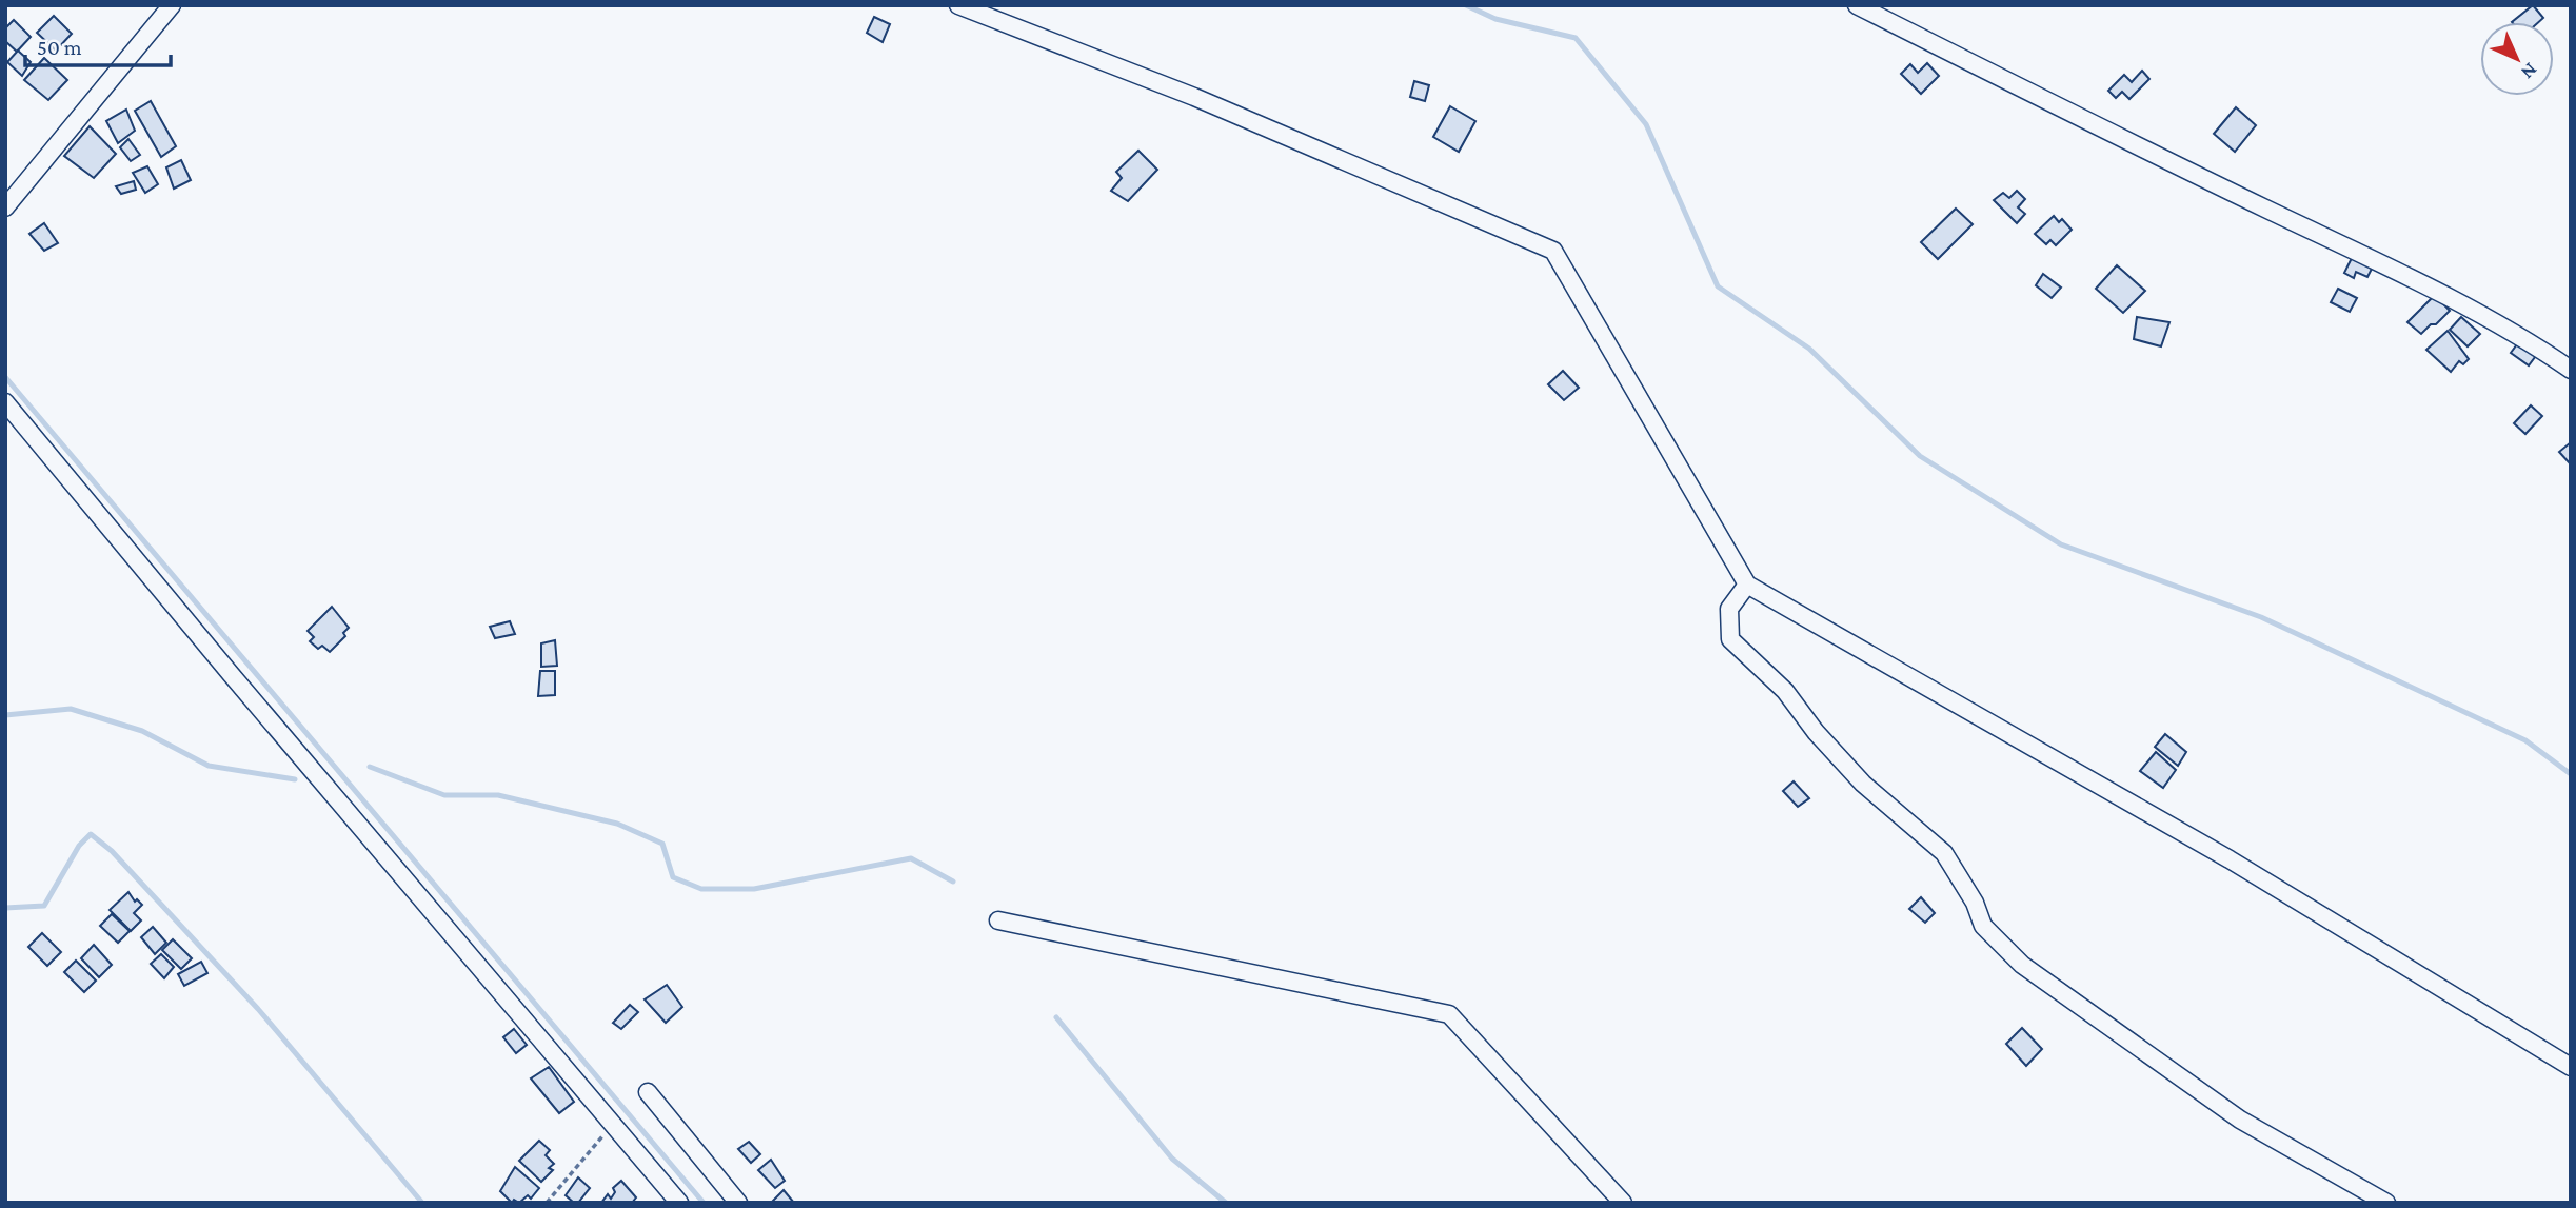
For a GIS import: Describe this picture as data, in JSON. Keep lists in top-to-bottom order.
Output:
{
  "scale_bar": "50 m",
  "north": "bottom right"
}
